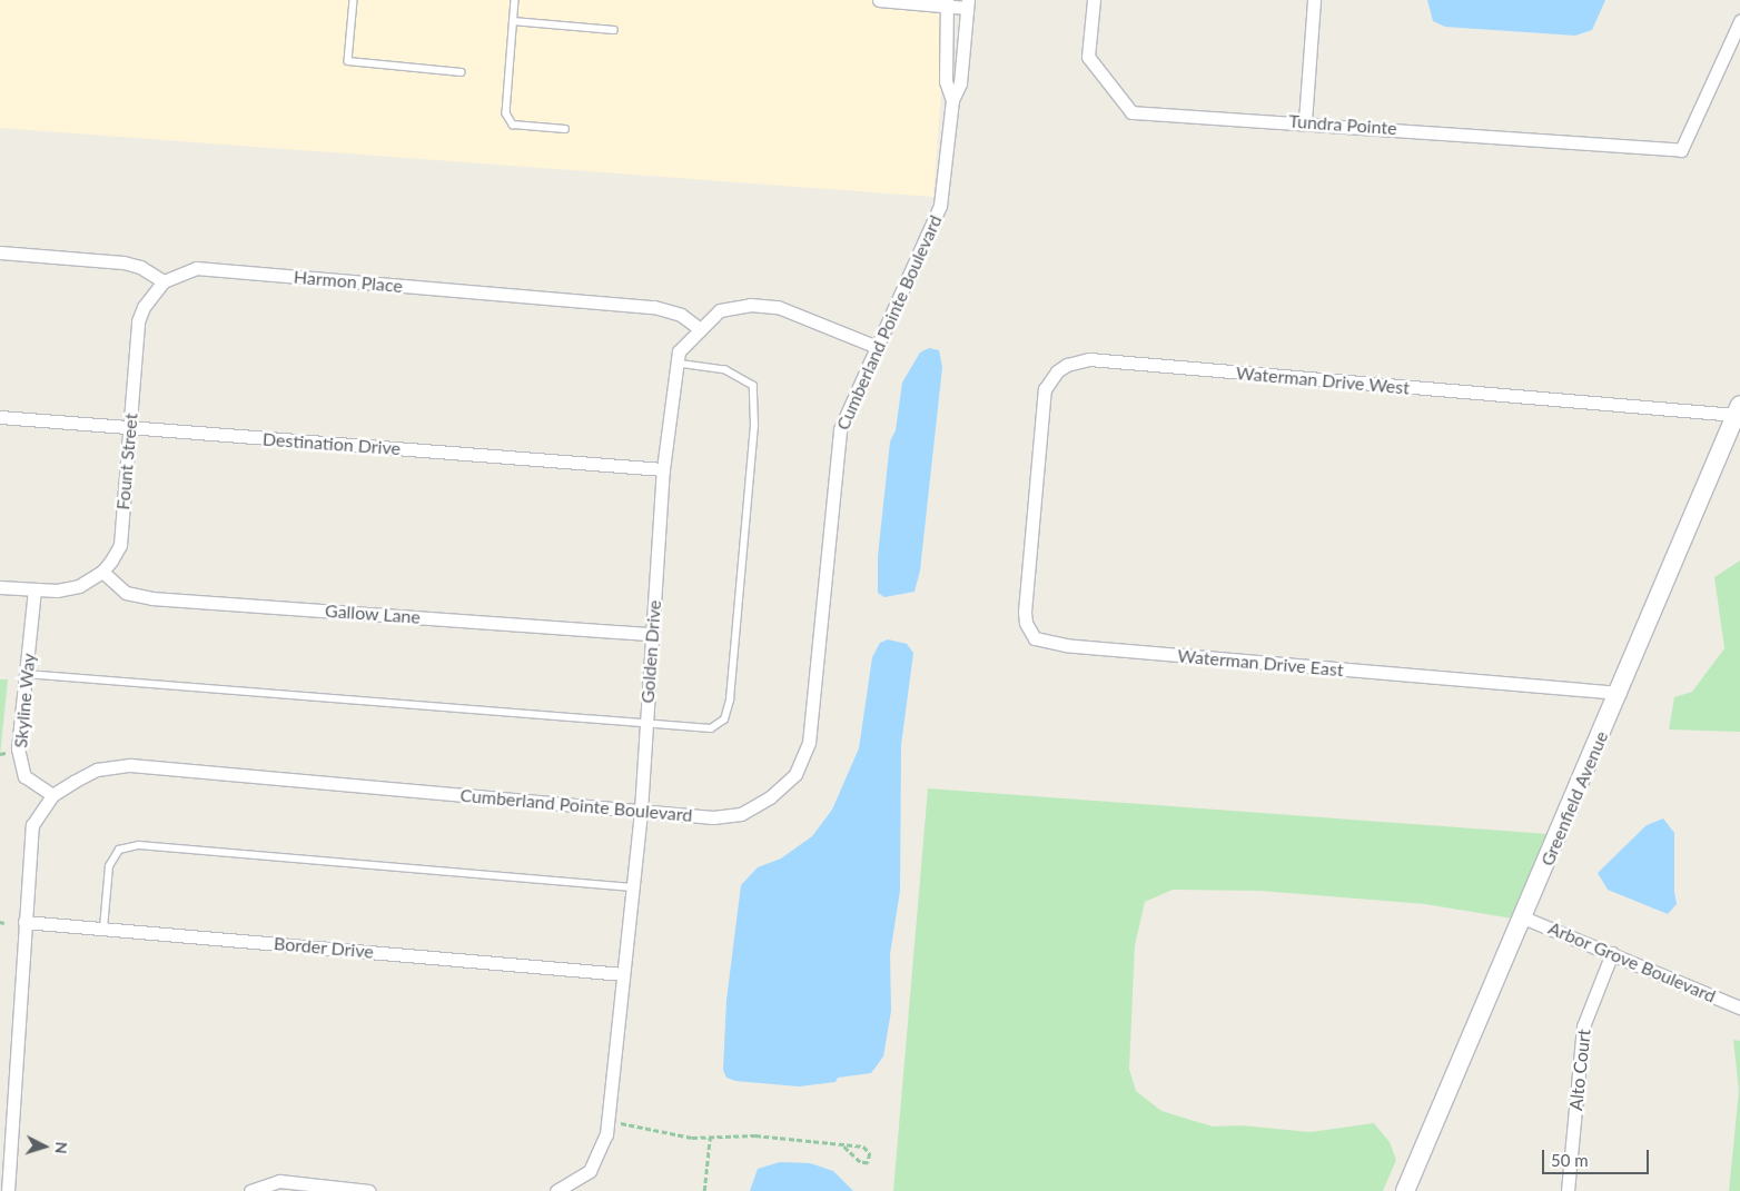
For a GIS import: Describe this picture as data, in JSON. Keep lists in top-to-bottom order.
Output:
{
  "streets": {
    "main road": ["Greenfield Avenue"],
    "street": [
      "Tundra Pointe",
      "Harmon Place",
      "Cumberland Pointe Boulevard",
      "Waterman Drive West",
      "Destination Drive",
      "Fount Street",
      "Gallow Lane",
      "Golden Drive",
      "Waterman Drive East",
      "Skyline Way",
      "Border Drive",
      "Arbor Grove Boulevard",
      "Alto Court"
    ]
  },
  "crossings": [
    ["Harmon Place", "Fount Street"],
    ["Harmon Place", "Golden Drive"],
    ["Cumberland Pointe Boulevard", "Golden Drive"],
    ["Cumberland Pointe Boulevard", "Skyline Way"],
    ["Cumberland Pointe Boulevard", "Border Drive"],
    ["Waterman Drive West", "Waterman Drive East"],
    ["Waterman Drive West", "Greenfield Avenue"],
    ["Destination Drive", "Fount Street"],
    ["Destination Drive", "Golden Drive"],
    ["Fount Street", "Gallow Lane"],
    ["Fount Street", "Skyline Way"],
    ["Gallow Lane", "Golden Drive"],
    ["Golden Drive", "Border Drive"],
    ["Waterman Drive East", "Greenfield Avenue"],
    ["Greenfield Avenue", "Arbor Grove Boulevard"],
    ["Arbor Grove Boulevard", "Alto Court"]
  ],
  "scale_bar": "50 m",
  "north": "right"
}
